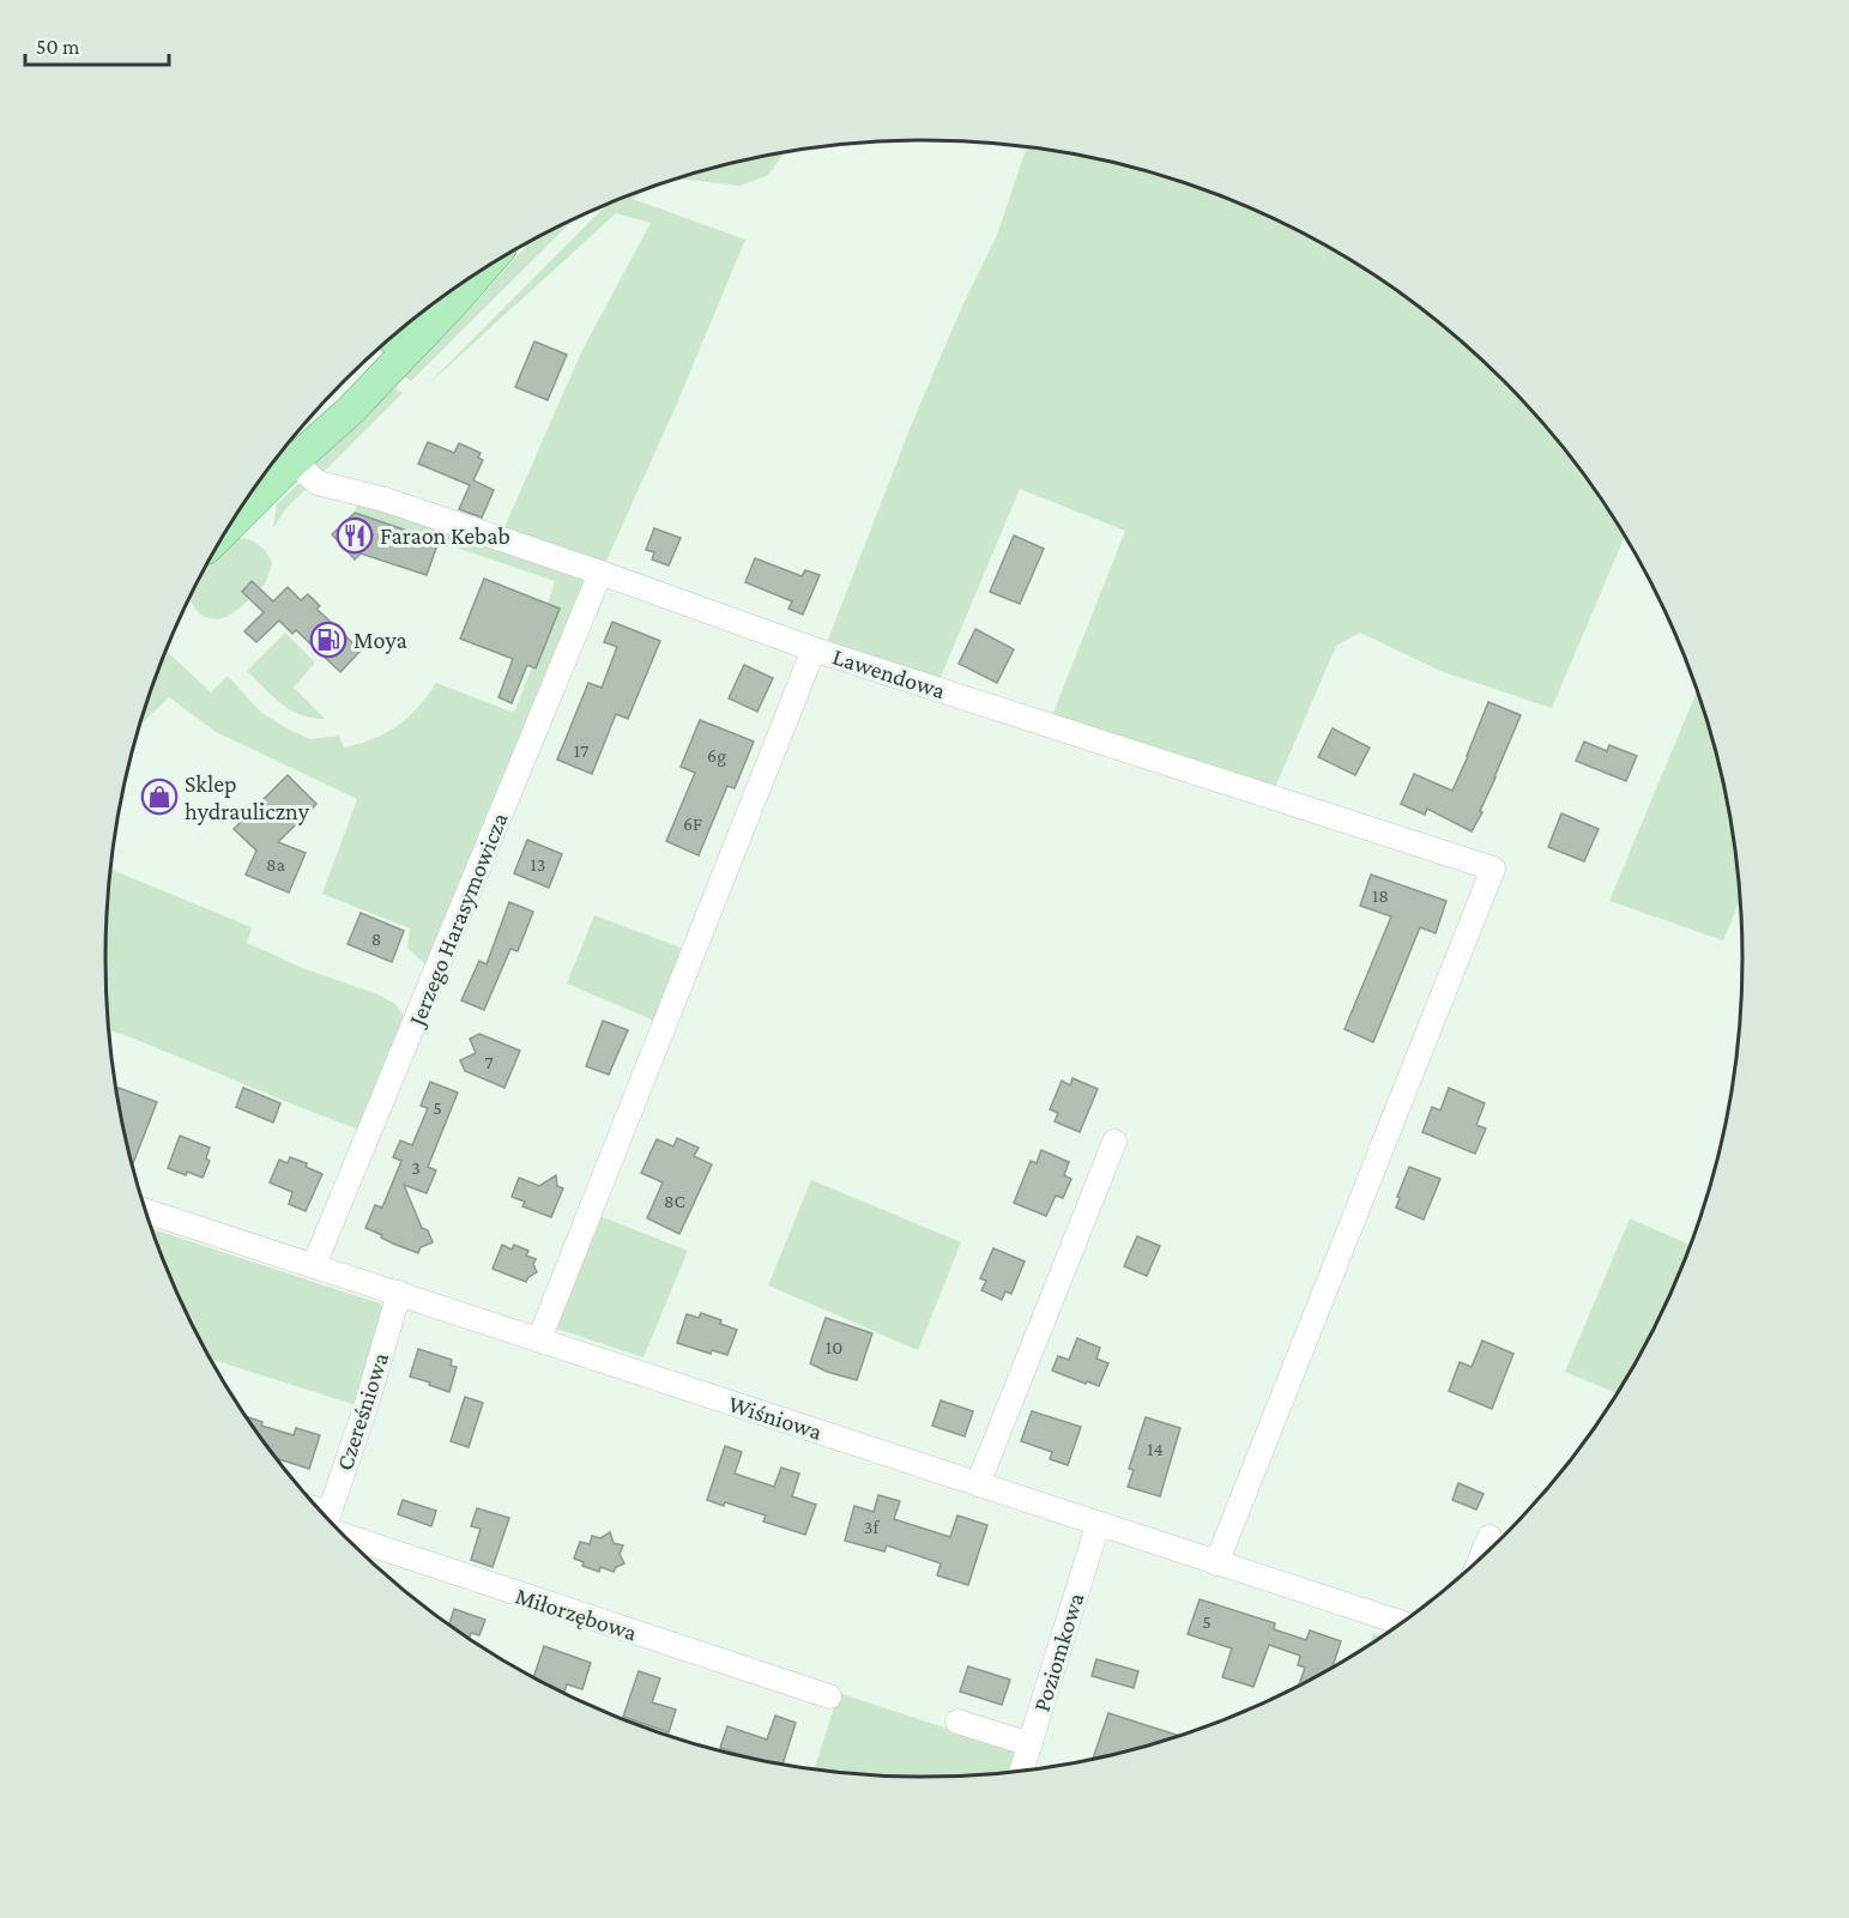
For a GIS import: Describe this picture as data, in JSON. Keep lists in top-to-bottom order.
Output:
{
  "streets": {
    "street": [
      "Lawendowa",
      "Jerzego Harasymowicza",
      "Czereśniowa",
      "Wiśniowa",
      "Miłorzębowa",
      "Poziomkowa"
    ]
  },
  "crossings": [
    ["Lawendowa", "Jerzego Harasymowicza"],
    ["Lawendowa", "Wiśniowa"],
    ["Jerzego Harasymowicza", "Wiśniowa"],
    ["Czereśniowa", "Wiśniowa"],
    ["Wiśniowa", "Poziomkowa"]
  ],
  "places": {
    "restaurant": ["Faraon Kebab"],
    "fuel station": ["Moya"],
    "shop": ["Sklep hydrauliczny"]
  },
  "house_numbers": [
    "17",
    "6g",
    "6F",
    "8a",
    "13",
    "18",
    "8",
    "7",
    "5",
    "3",
    "8C",
    "10",
    "14",
    "3f",
    "5"
  ],
  "scale_bar": "50 m"
}
